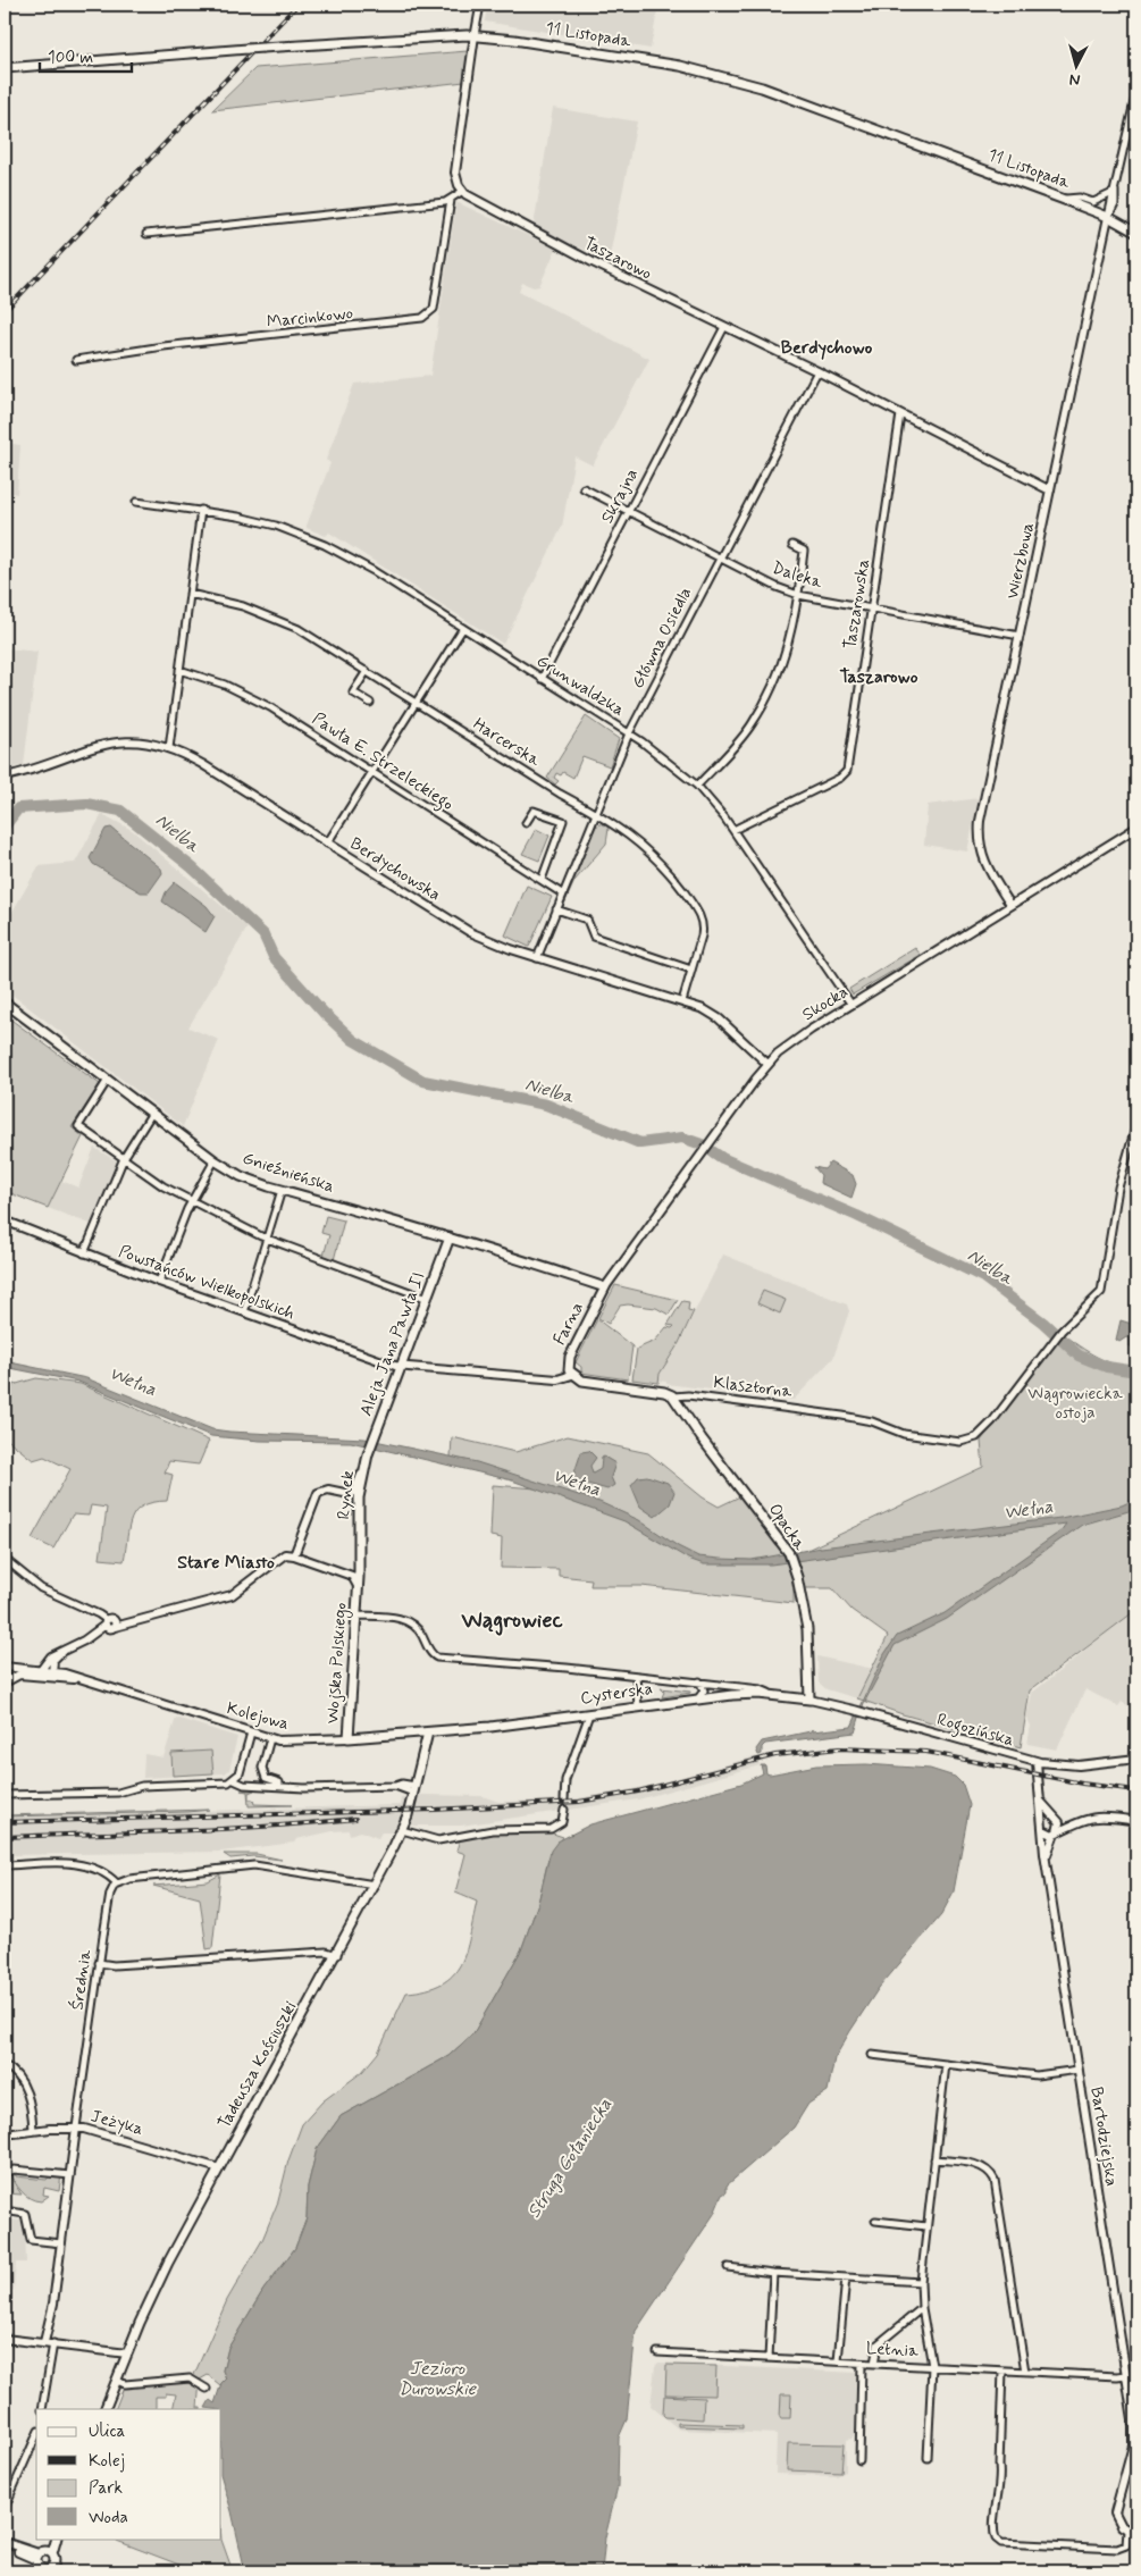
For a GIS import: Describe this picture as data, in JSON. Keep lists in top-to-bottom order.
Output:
{
  "streets": {
    "main road": [
      "11 Listopada",
      "Gnieźnieńska",
      "Farna",
      "Aleja Jana Pawła II",
      "Klasztorna",
      "Rynek",
      "Opacka",
      "Wojska Polskiego",
      "Cysterska",
      "Kolejowa",
      "Tadeusza Kościuszki"
    ],
    "street": [
      "Taszarowo",
      "Marcinkowo",
      "Skrajna",
      "Wierzbowa",
      "Daleka",
      "Taszarowska",
      "Główna Osiedla",
      "Grunwaldzka",
      "Harcerska",
      "Pawła E. Strzeleckiego",
      "Berdychowska",
      "Skocka",
      "Powstańców Wielkopolskich",
      "Rogozińska",
      "Średnia",
      "Jeżyka",
      "Bartodziejska",
      "Letnia"
    ]
  },
  "crossings": [
    ["11 Listopada", "Wierzbowa"],
    ["Taszarowo", "Skrajna"],
    ["Taszarowo", "Wierzbowa"],
    ["Taszarowo", "Taszarowska"],
    ["Taszarowo", "Główna Osiedla"],
    ["Skrajna", "Daleka"],
    ["Skrajna", "Grunwaldzka"],
    ["Wierzbowa", "Daleka"],
    ["Wierzbowa", "Skocka"],
    ["Daleka", "Taszarowska"],
    ["Daleka", "Główna Osiedla"],
    ["Taszarowska", "Grunwaldzka"],
    ["Główna Osiedla", "Grunwaldzka"],
    ["Główna Osiedla", "Harcerska"],
    ["Główna Osiedla", "Pawła E. Strzeleckiego"],
    ["Główna Osiedla", "Berdychowska"],
    ["Grunwaldzka", "Skocka"],
    ["Harcerska", "Berdychowska"],
    ["Berdychowska", "Skocka"],
    ["Skocka", "Gnieźnieńska"],
    ["Skocka", "Farna"],
    ["Gnieźnieńska", "Farna"],
    ["Gnieźnieńska", "Aleja Jana Pawła II"],
    ["Powstańców Wielkopolskich", "Aleja Jana Pawła II"],
    ["Powstańców Wielkopolskich", "Klasztorna"],
    ["Farna", "Klasztorna"],
    ["Aleja Jana Pawła II", "Klasztorna"],
    ["Aleja Jana Pawła II", "Rynek"],
    ["Klasztorna", "Opacka"],
    ["Rynek", "Wojska Polskiego"],
    ["Opacka", "Cysterska"],
    ["Opacka", "Rogozińska"],
    ["Wojska Polskiego", "Kolejowa"],
    ["Cysterska", "Kolejowa"],
    ["Cysterska", "Rogozińska"],
    ["Cysterska", "Tadeusza Kościuszki"],
    ["Kolejowa", "Tadeusza Kościuszki"],
    ["Rogozińska", "Bartodziejska"],
    ["Średnia", "Jeżyka"],
    ["Tadeusza Kościuszki", "Jeżyka"],
    ["Bartodziejska", "Letnia"]
  ],
  "districts": [
    "Berdychowo",
    "Taszarowo",
    "Stare Miasto",
    "Wągrowiec"
  ],
  "water": [
    "Nielba",
    "Wełna",
    "Struga Gołaniecka",
    "Jezioro Durowskie"
  ],
  "parks": ["Wągrowiecka ostoja"],
  "legend": [
    "Ulica",
    "Kolej",
    "Park",
    "Woda"
  ],
  "scale_bar": "100 m",
  "north": "bottom"
}
